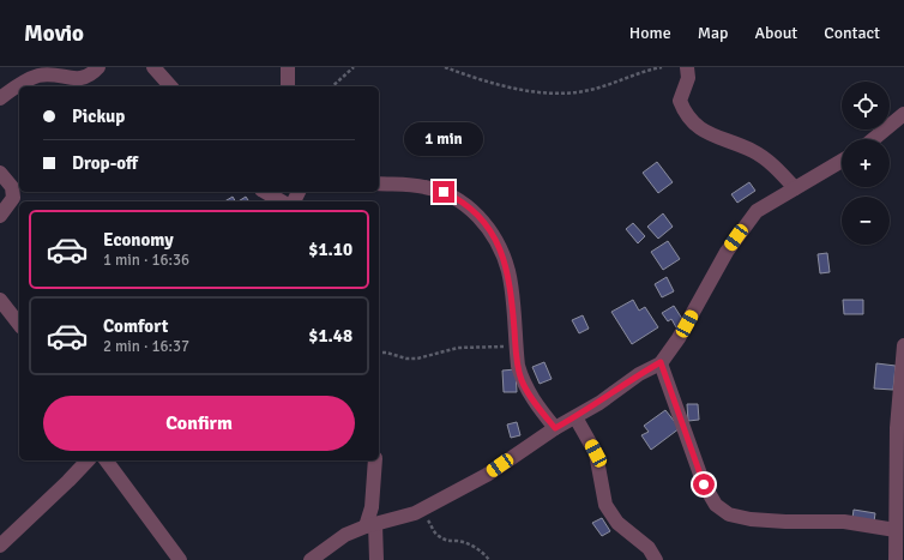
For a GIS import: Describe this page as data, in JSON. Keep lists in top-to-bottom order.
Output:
{
  "page": {
    "header": "Movio",
    "nav": [
      "Home",
      "Map",
      "About",
      "Contact"
    ],
    "map_buttons": ["+", "−"],
    "banner": ["Pickup", "Drop-off"],
    "bubble": "1 min",
    "list": [
      {
        "name": "Economy",
        "note": "1 min · 16:36",
        "value": "$1.10"
      },
      {
        "name": "Comfort",
        "note": "2 min · 16:37",
        "value": "$1.48"
      }
    ],
    "buttons": "Confirm"
  }
}
